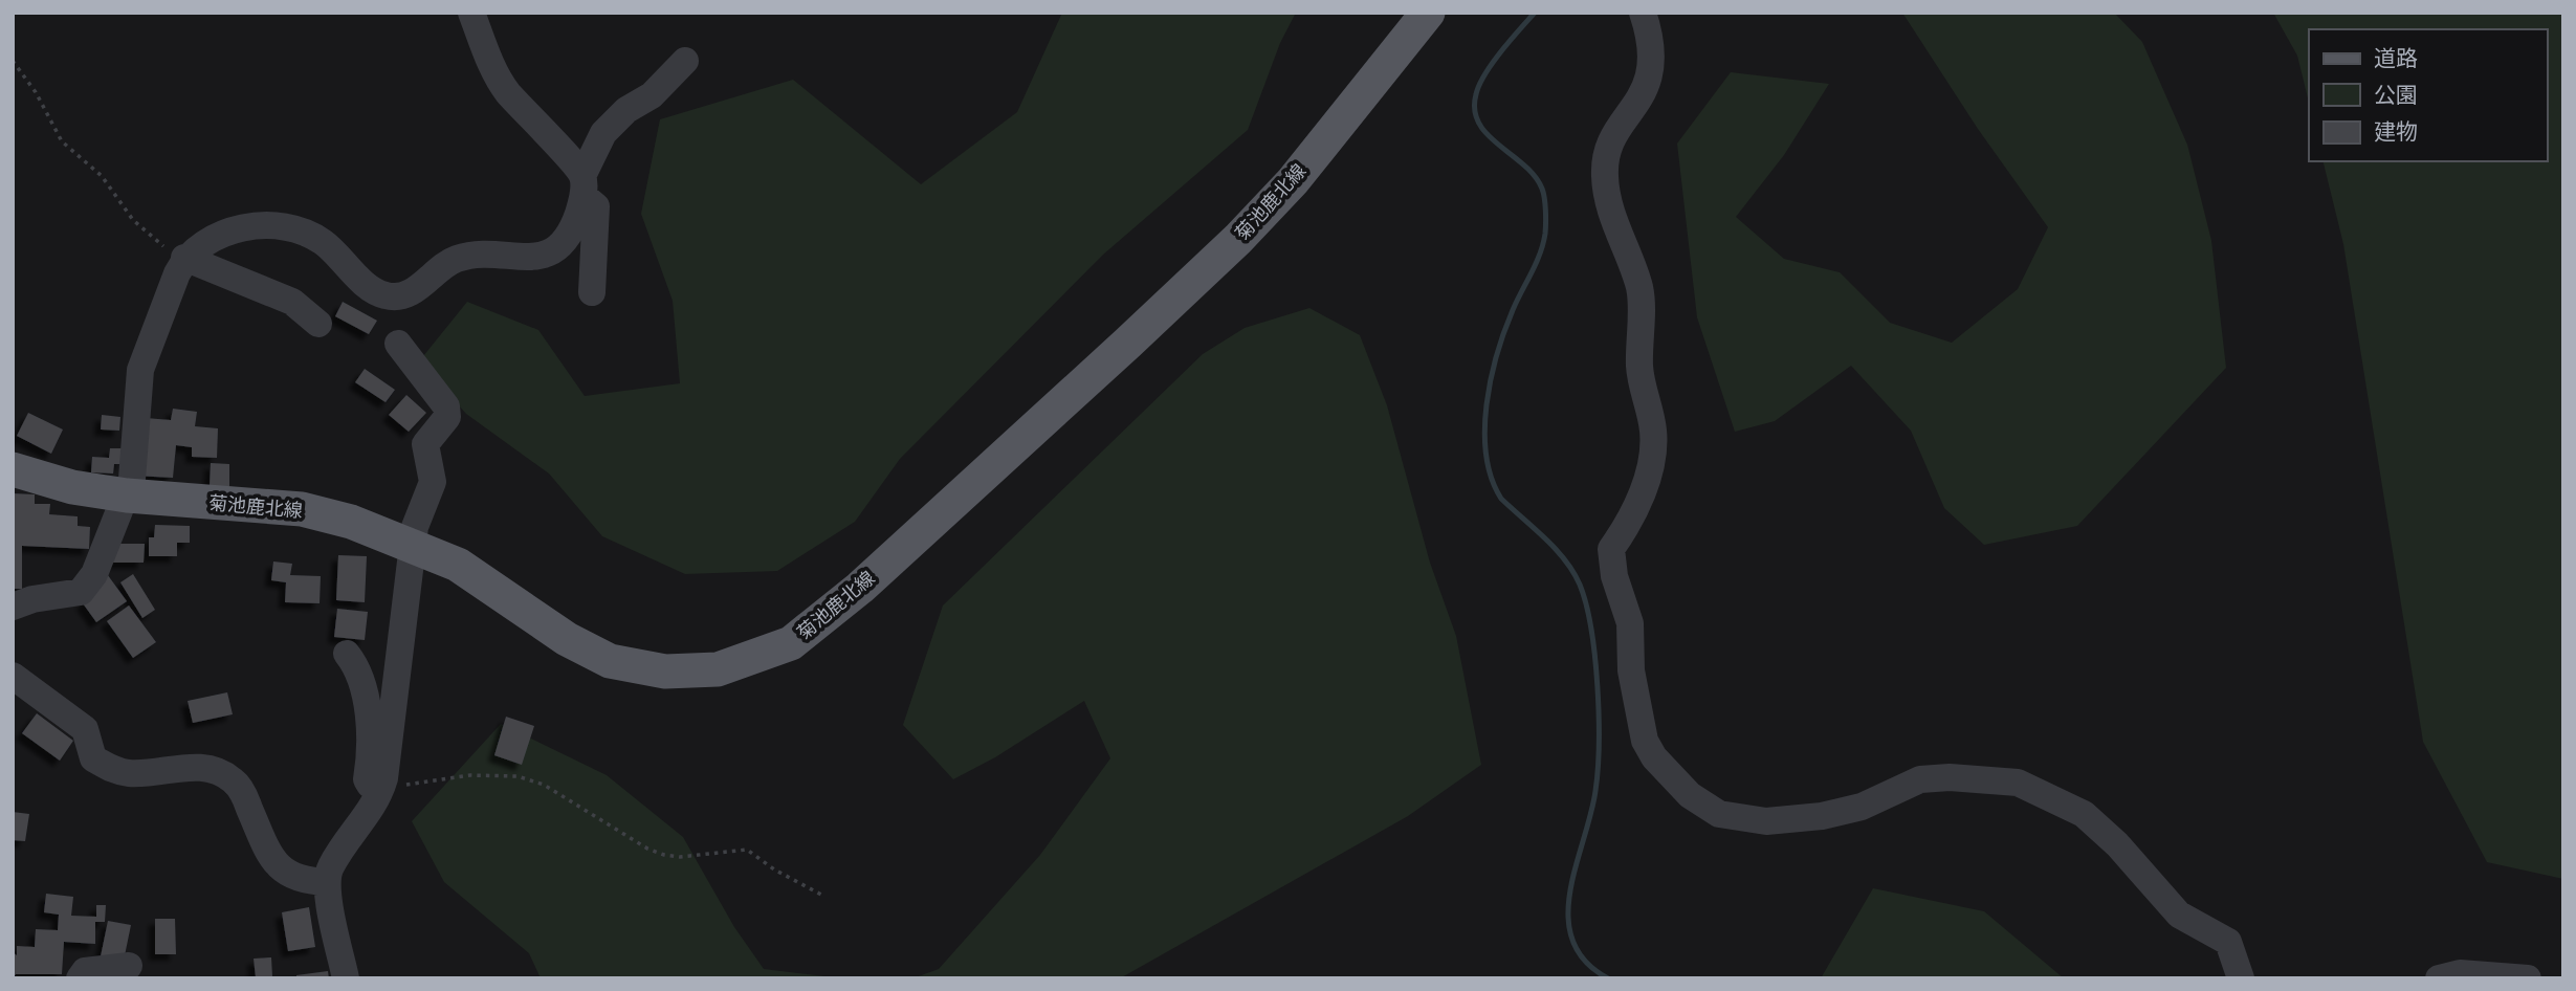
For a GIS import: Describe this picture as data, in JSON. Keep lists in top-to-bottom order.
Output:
{
  "streets": {
    "main road": ["菊池鹿北線"]
  },
  "legend": ["道路", "公園", "建物"]
}
